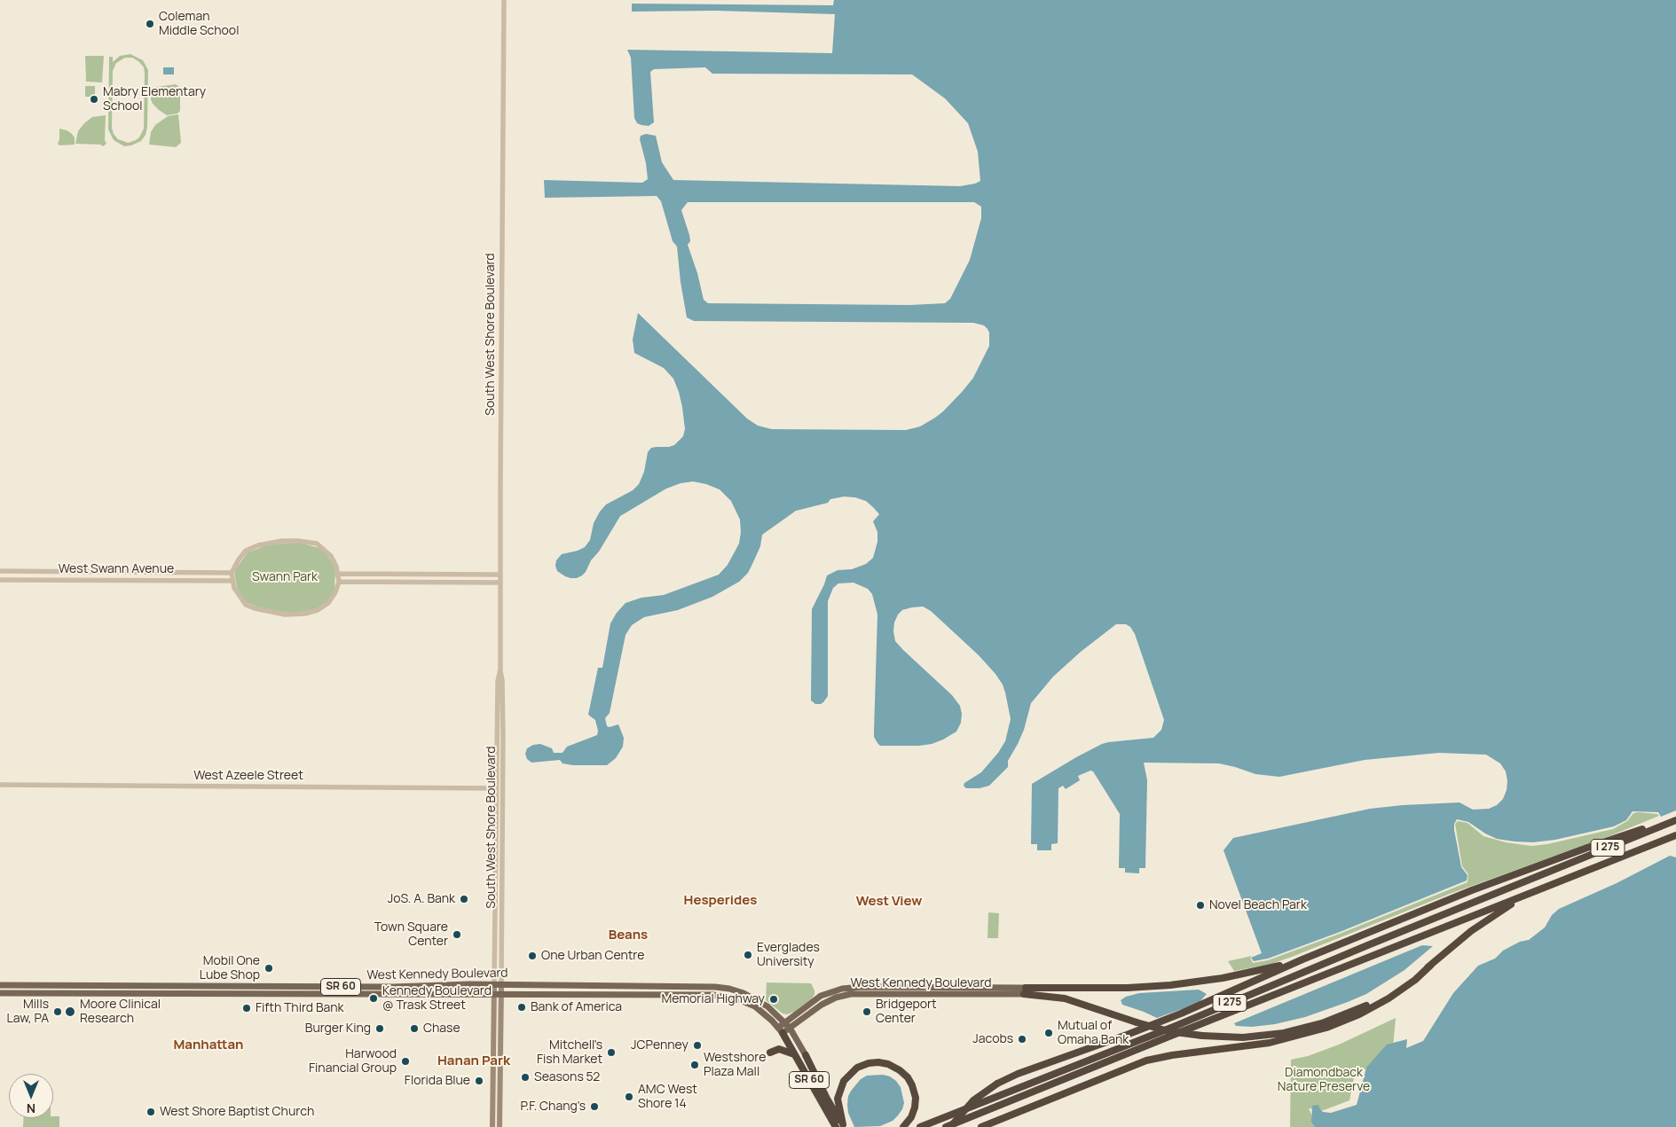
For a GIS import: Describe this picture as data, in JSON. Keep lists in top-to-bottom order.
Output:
{
  "streets": {
    "highway": ["I 275", "SR 60"],
    "main road": ["West Kennedy Boulevard"],
    "street": ["South West Shore Boulevard", "West Swann Avenue", "West Azeele Street"]
  },
  "crossings": [
    ["South West Shore Boulevard", "West Azeele Street"],
    ["South West Shore Boulevard", "West Kennedy Boulevard"],
    ["West Kennedy Boulevard", "SR 60"]
  ],
  "districts": [
    "Hesperides",
    "West View",
    "Beans",
    "Manhattan",
    "Hanan Park"
  ],
  "parks": ["Swann Park", "Diamondback Nature Preserve"],
  "places": [
    "Coleman Middle School",
    "Mabry Elementary School",
    "JoS. A. Bank",
    "Novel Beach Park",
    "Town Square Center",
    "Everglades University",
    "One Urban Centre",
    "Mobil One Lube Shop",
    "Kennedy Boulevard @ Trask Street",
    "Memorial Highway",
    "Bank of America",
    "Fifth Third Bank",
    "Mills Law, PA",
    "Moore Clinical Research",
    "Bridgeport Center",
    "Burger King",
    "Chase",
    "Mutual of Omaha Bank",
    "Jacobs",
    "JCPenney",
    "Mitchell's Fish Market",
    "Harwood Financial Group",
    "Westshore Plaza Mall",
    "Seasons 52",
    "Florida Blue",
    "AMC West Shore 14",
    "P.F. Chang's",
    "West Shore Baptist Church"
  ],
  "north": "bottom"
}
